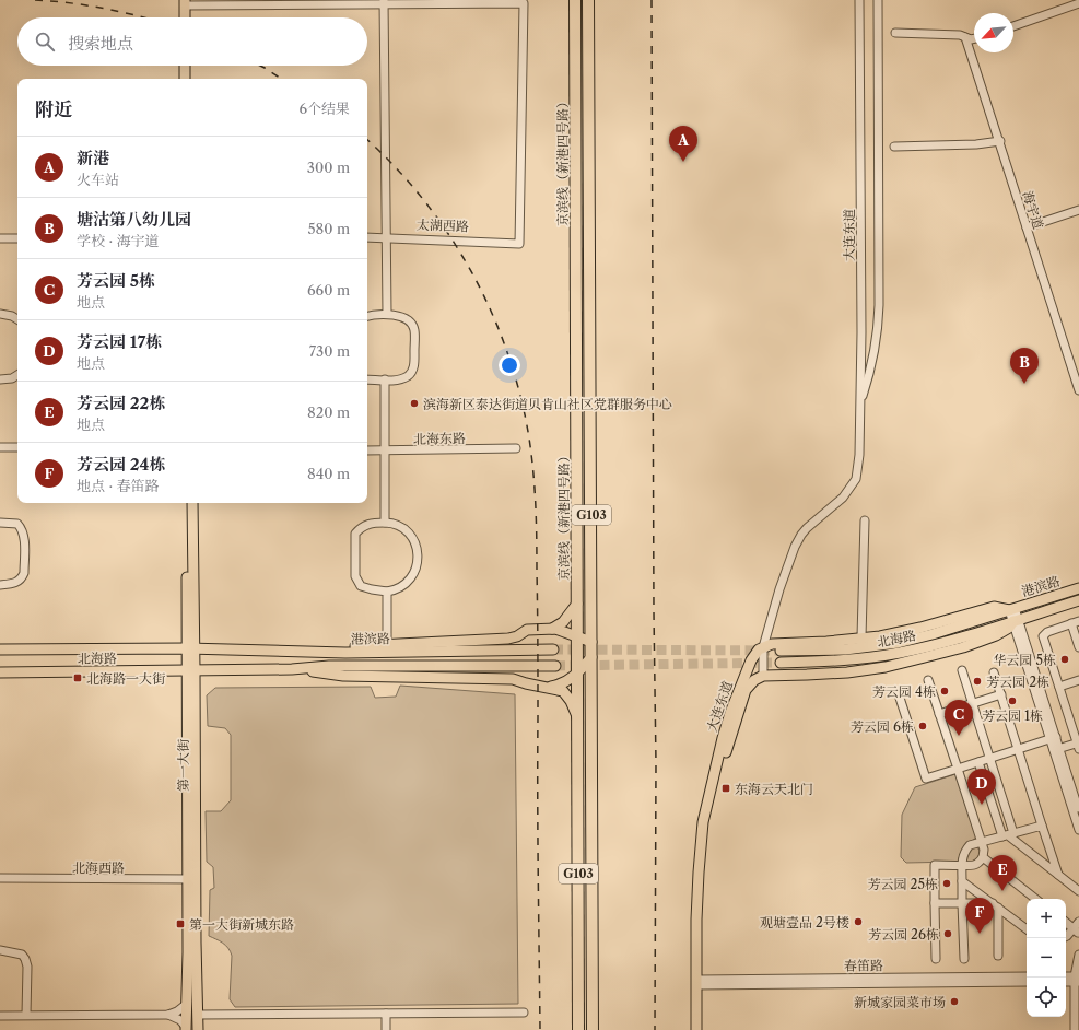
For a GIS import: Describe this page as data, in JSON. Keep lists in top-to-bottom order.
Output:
{
  "streets": {
    "highway": ["京滨线（新港四号路）", "G103"],
    "main road": [
      "大连东道",
      "港滨路",
      "北海路",
      "第一大街"
    ],
    "street": [
      "海宇道",
      "太湖西路",
      "北海东路",
      "北海西路",
      "春笛路"
    ]
  },
  "crossings": [
    ["大连东道", "春笛路"],
    ["港滨路", "北海路"],
    ["港滨路", "第一大街"],
    ["北海路", "第一大街"],
    ["第一大街", "北海西路"]
  ],
  "places": {
    "other": [
      "滨海新区泰达街道贝肯山社区党群服务中心",
      "华云园 5栋",
      "芳云园 2栋",
      "芳云园 4栋",
      "芳云园 1栋",
      "芳云园 6栋",
      "芳云园 25栋",
      "观塘壹品 2号楼",
      "芳云园 26栋",
      "新城家园菜市场"
    ],
    "transit": ["北海路一大街", "东海云天北门", "第一大街新城东路"]
  },
  "north": "bottom left",
  "page": {
    "search": "搜索地点",
    "heading": ["附近", "6个结果"],
    "pins": [
      "A",
      "B",
      "C",
      "D",
      "E",
      "F"
    ],
    "list": [
      {
        "mark": "A",
        "name": "新港",
        "note": "火车站",
        "value": "300 m"
      },
      {
        "mark": "B",
        "name": "塘沽第八幼儿园",
        "note": "学校 · 海宇道",
        "value": "580 m"
      },
      {
        "mark": "C",
        "name": "芳云园 5栋",
        "note": "地点",
        "value": "660 m"
      },
      {
        "mark": "D",
        "name": "芳云园 17栋",
        "note": "地点",
        "value": "730 m"
      },
      {
        "mark": "E",
        "name": "芳云园 22栋",
        "note": "地点",
        "value": "820 m"
      },
      {
        "mark": "F",
        "name": "芳云园 24栋",
        "note": "地点 · 春笛路",
        "value": "840 m"
      }
    ],
    "map_buttons": ["+", "−"]
  }
}
